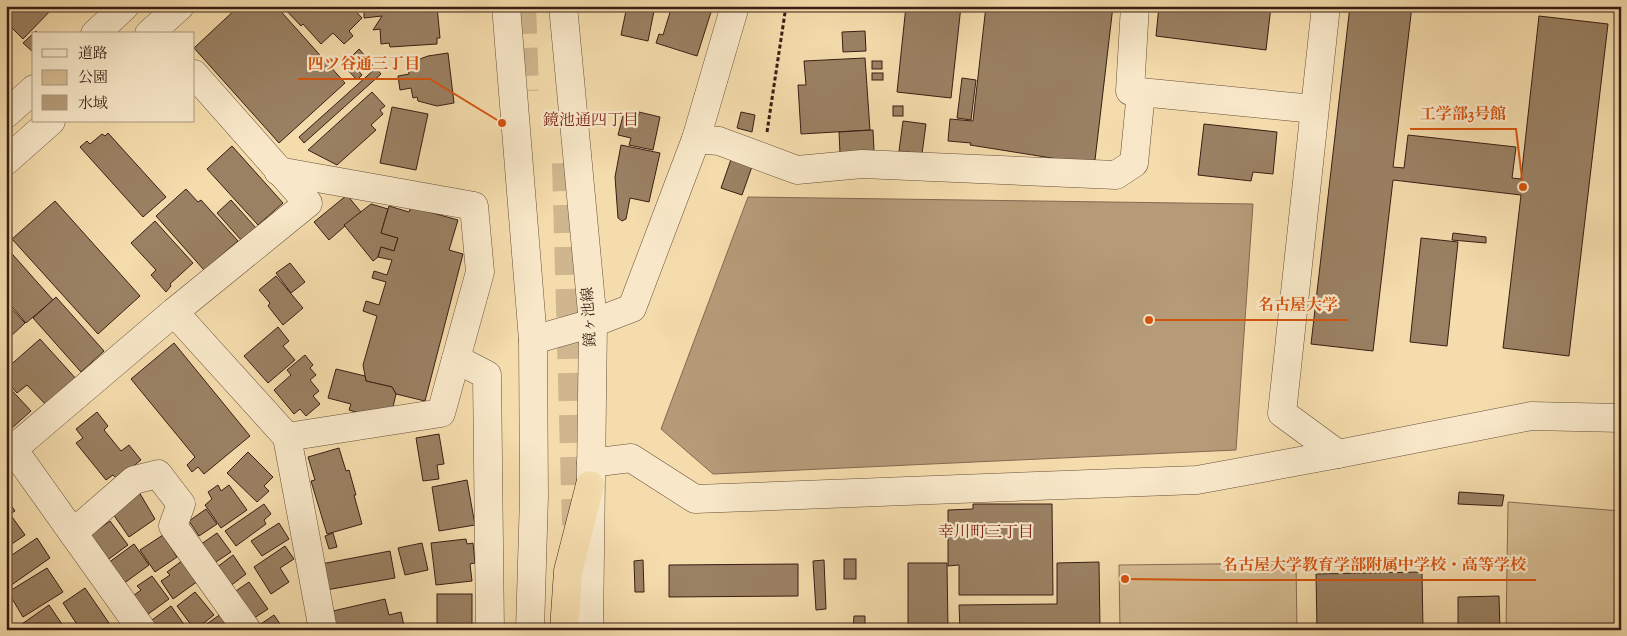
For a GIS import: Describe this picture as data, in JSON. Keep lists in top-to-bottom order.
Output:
{
  "streets": {
    "street": ["鏡ヶ池線"]
  },
  "districts": ["鏡池通四丁目", "幸川町三丁目"],
  "places": [
    "四ツ谷通三丁目",
    "工学部3号館",
    "名古屋大学",
    "名古屋大学教育学部附属中学校・高等学校"
  ],
  "legend": ["道路", "公園", "水域"]
}
